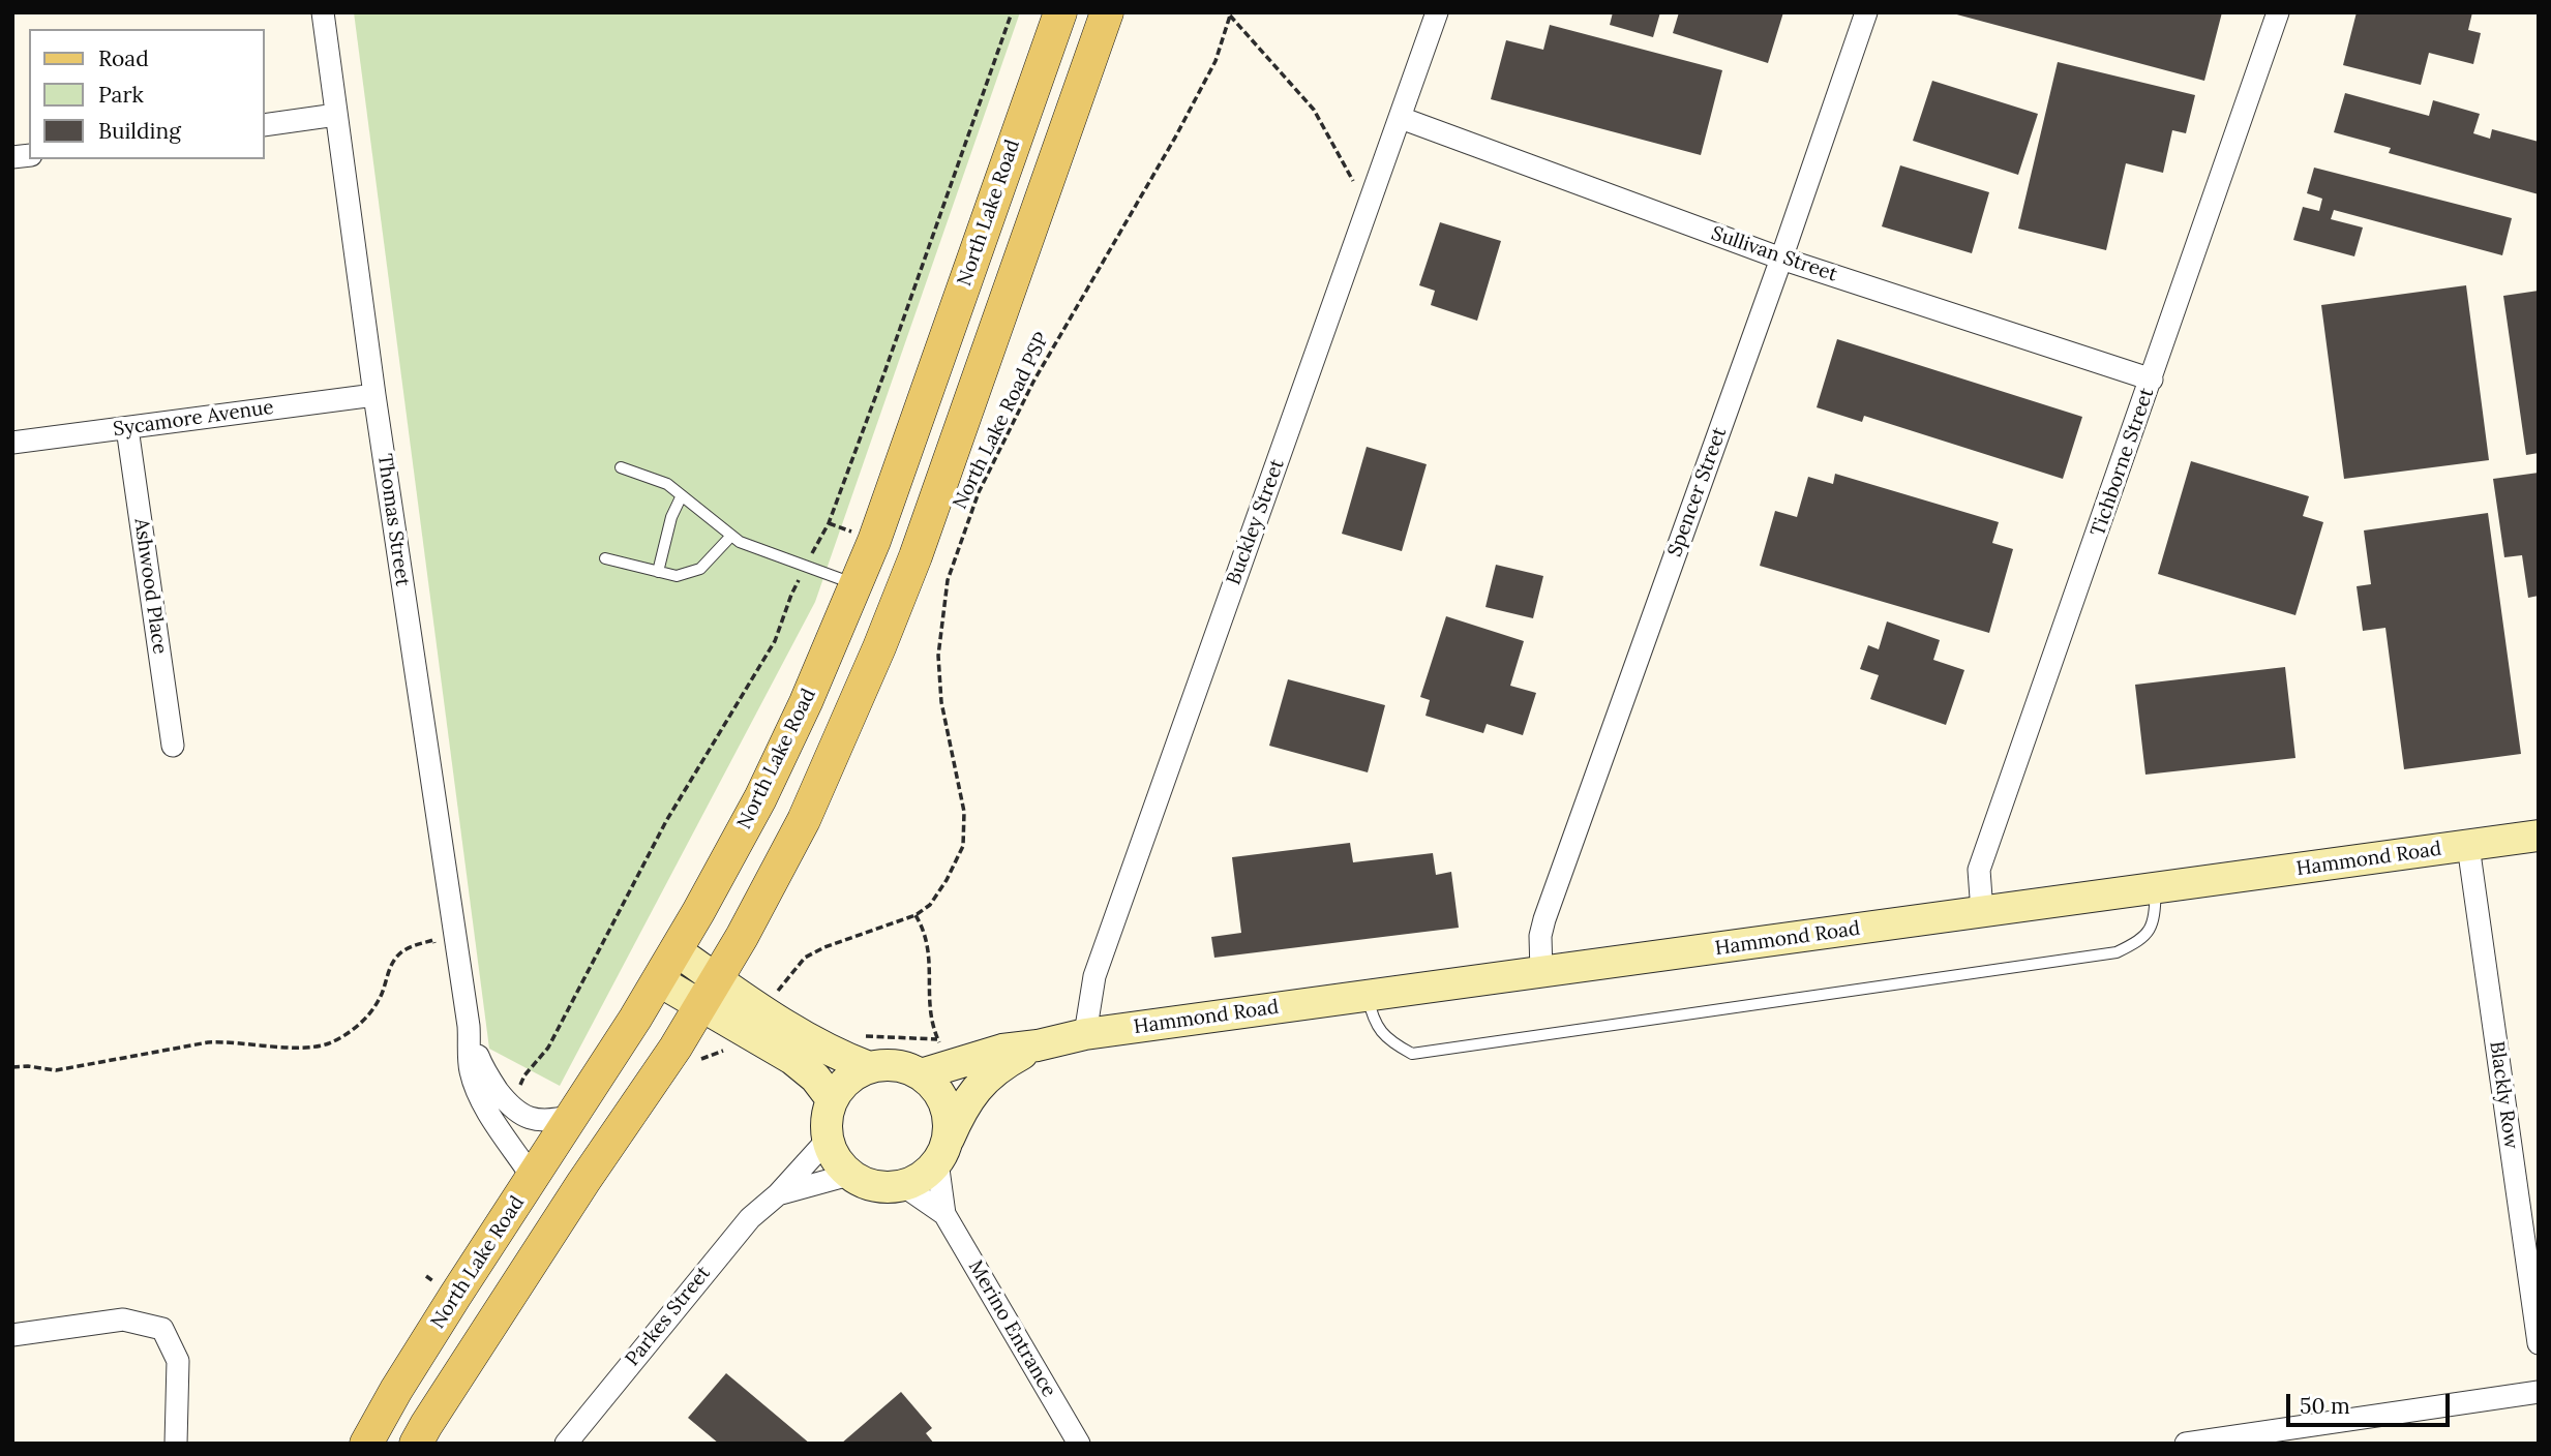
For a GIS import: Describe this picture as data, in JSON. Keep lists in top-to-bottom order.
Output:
{
  "streets": {
    "main road": ["North Lake Road", "Hammond Road"],
    "street": [
      "Sullivan Street",
      "Sycamore Avenue",
      "Tichborne Street",
      "Spencer Street",
      "Thomas Street",
      "Buckley Street",
      "Ashwood Place",
      "Blackly Row",
      "Parkes Street",
      "Merino Entrance"
    ],
    "path": ["North Lake Road PSP"]
  },
  "crossings": [
    ["North Lake Road", "Thomas Street"],
    ["Sullivan Street", "Tichborne Street"],
    ["Sullivan Street", "Spencer Street"],
    ["Sullivan Street", "Buckley Street"],
    ["Sycamore Avenue", "Thomas Street"],
    ["Sycamore Avenue", "Ashwood Place"],
    ["Tichborne Street", "Hammond Road"],
    ["Spencer Street", "Hammond Road"],
    ["Buckley Street", "Hammond Road"],
    ["Hammond Road", "Blackly Row"],
    ["Hammond Road", "Parkes Street"],
    ["Hammond Road", "Merino Entrance"],
    ["Parkes Street", "Merino Entrance"]
  ],
  "legend": ["Road", "Park", "Building"],
  "scale_bar": "50 m"
}
